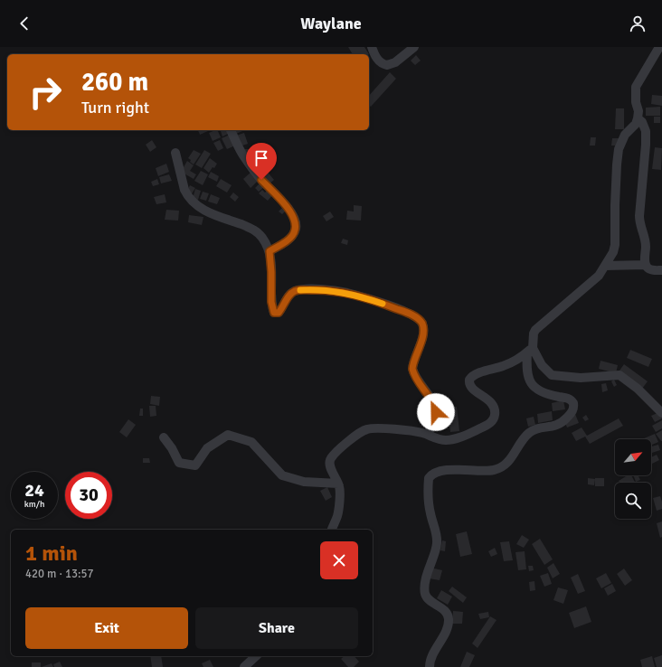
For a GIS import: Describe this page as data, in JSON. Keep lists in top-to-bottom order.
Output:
{
  "north": "top right",
  "page": {
    "header": "Waylane",
    "turn": ["260 m", "Turn right"],
    "speed": "24 km/h",
    "limit": "30",
    "heading": ["1 min", "420 m · 13:57"],
    "buttons": ["Exit", "Share"]
  }
}
